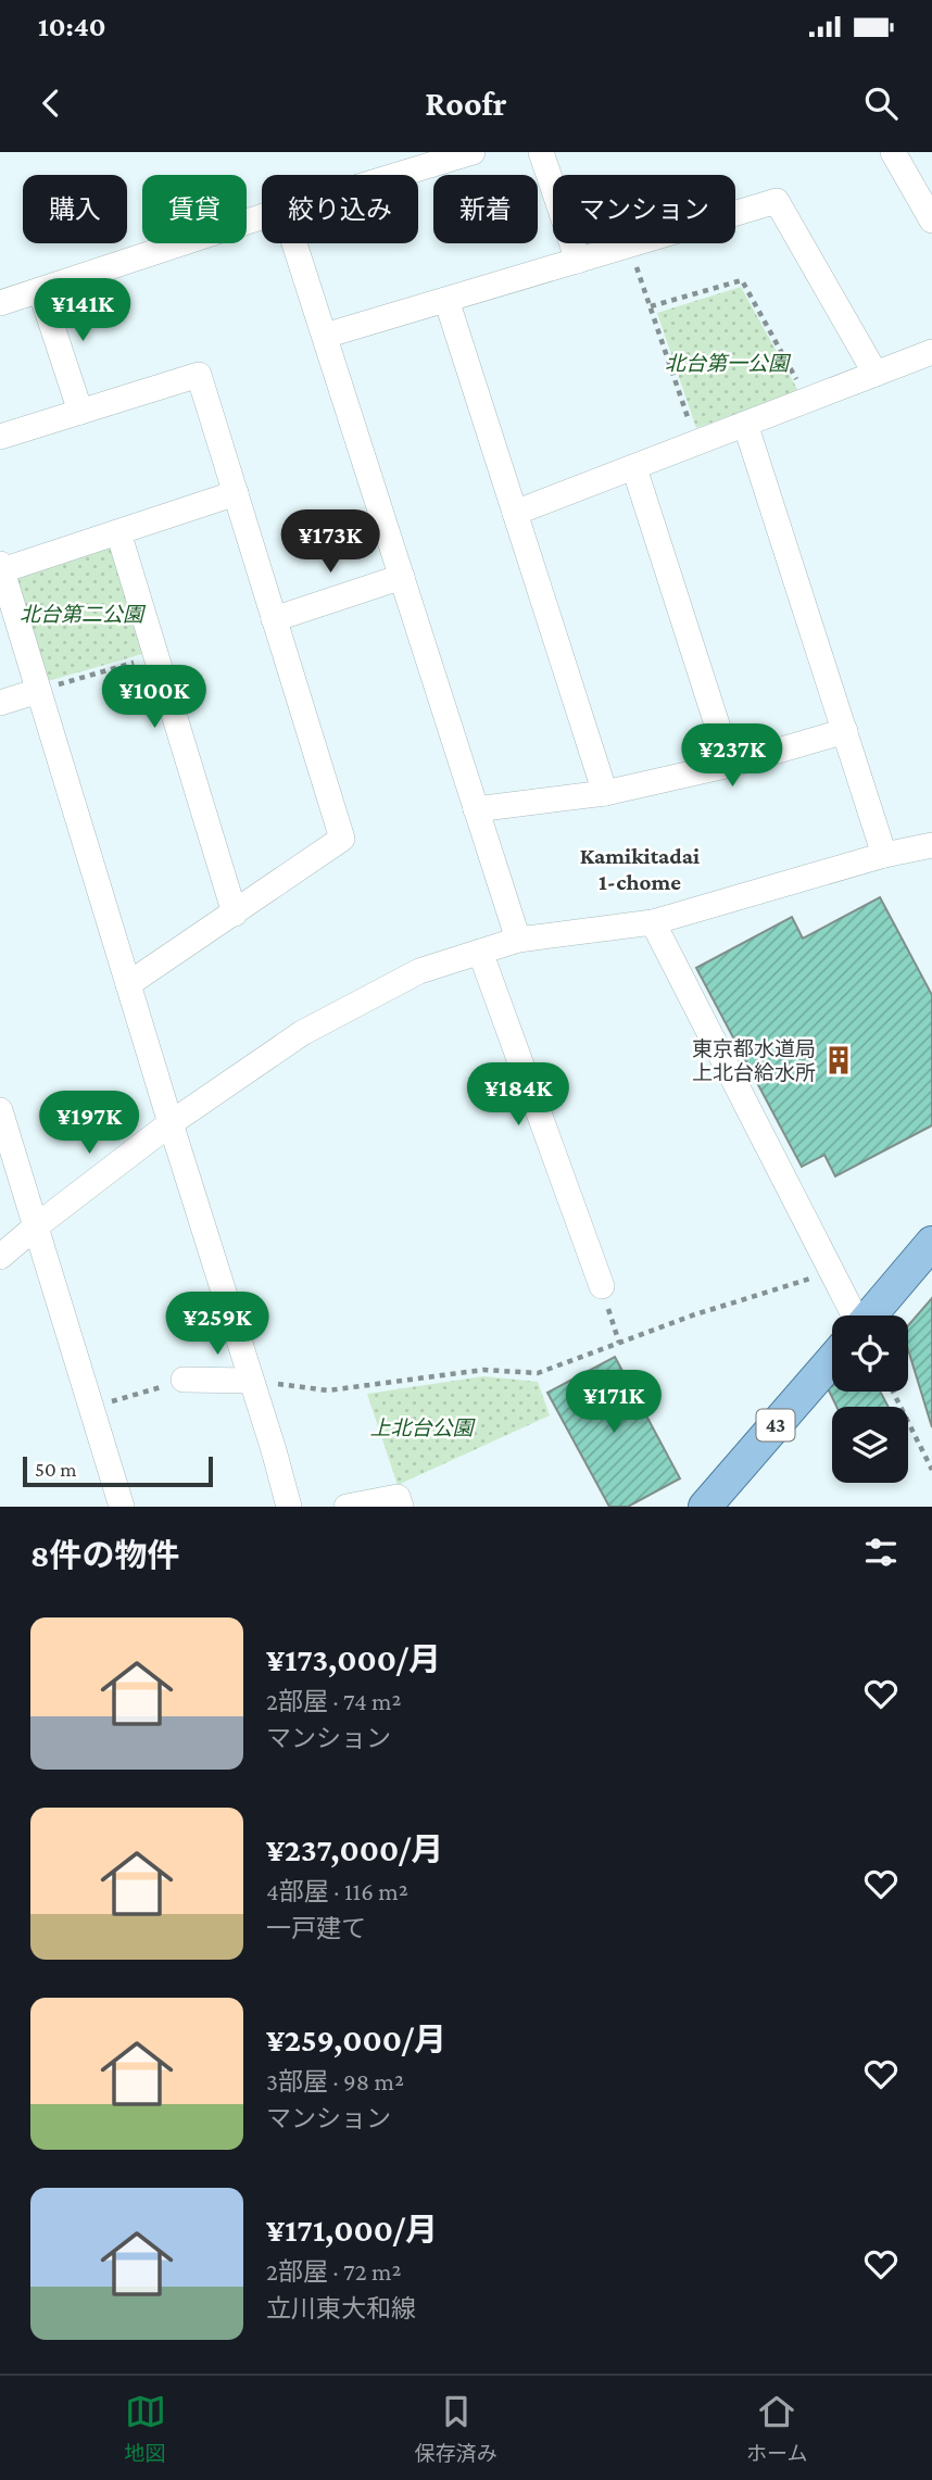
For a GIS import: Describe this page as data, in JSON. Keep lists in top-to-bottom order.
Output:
{
  "streets": {
    "main road": ["43"]
  },
  "districts": ["Kamikitadai 1-chome"],
  "parks": ["北台第一公園", "北台第二公園", "上北台公園"],
  "places": {
    "building": ["東京都水道局 上北台給水所"]
  },
  "scale_bar": "50 m",
  "page": {
    "status": "10:40",
    "header": "Roofr",
    "chip": [
      "購入",
      "賃貸",
      "絞り込み",
      "新着",
      "マンション"
    ],
    "price": [
      "¥141K",
      "¥173K",
      "¥100K",
      "¥237K",
      "¥184K",
      "¥197K",
      "¥259K",
      "¥171K"
    ],
    "scale": "50 m",
    "heading": "8件の物件",
    "list": [
      {
        "name": "¥173,000/月",
        "note": "2部屋 · 74 m² · マンション"
      },
      {
        "name": "¥237,000/月",
        "note": "4部屋 · 116 m² · 一戸建て"
      },
      {
        "name": "¥259,000/月",
        "note": "3部屋 · 98 m² · マンション"
      },
      {
        "name": "¥171,000/月",
        "note": "2部屋 · 72 m² · 立川東大和線"
      }
    ],
    "tabs": ["地図", "保存済み", "ホーム"]
  }
}
